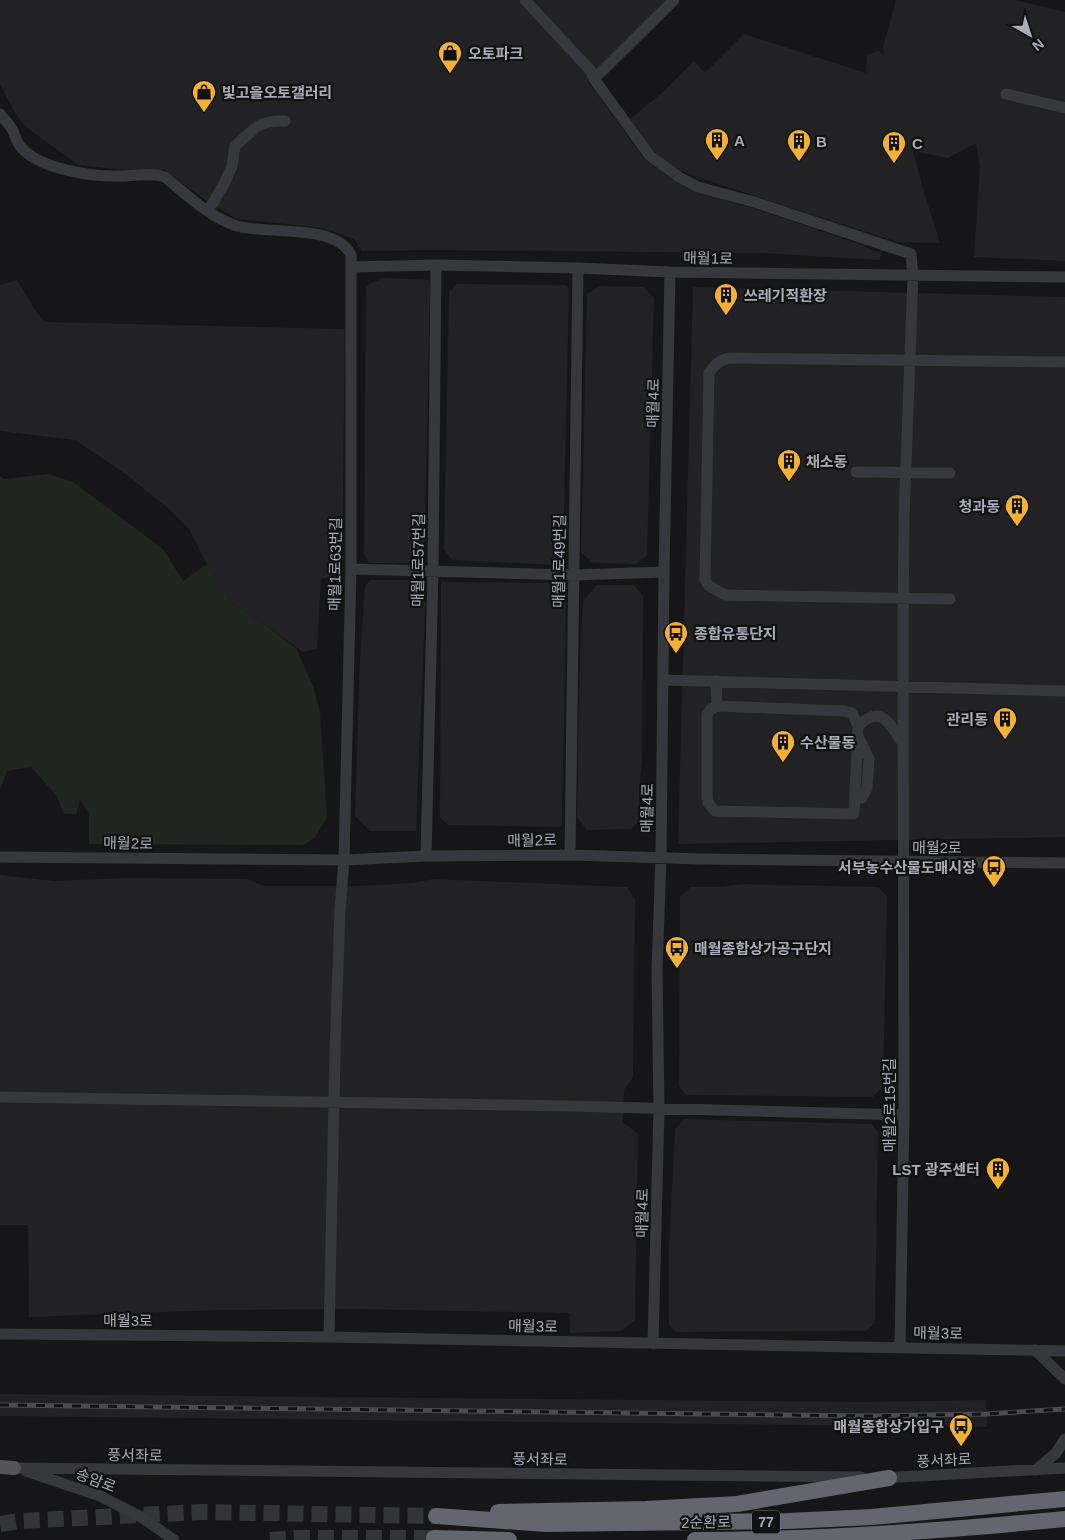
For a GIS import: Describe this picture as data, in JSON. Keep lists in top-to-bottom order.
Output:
{
  "streets": {
    "highway": ["2순환로", "77"],
    "main road": ["송암로"],
    "street": [
      "매월1로",
      "매월4로",
      "매월1로57번길",
      "매월1로49번길",
      "매월1로63번길",
      "매월2로",
      "매월2로15번길",
      "매월3로",
      "풍서좌로"
    ]
  },
  "crossings": [
    ["매월1로", "매월4로"],
    ["매월1로", "매월1로57번길"],
    ["매월1로", "매월1로49번길"],
    ["매월1로", "매월1로63번길"],
    ["매월1로", "매월2로15번길"],
    ["매월4로", "매월2로"],
    ["매월4로", "매월3로"],
    ["매월1로57번길", "매월2로"],
    ["매월1로49번길", "매월2로"],
    ["매월1로63번길", "매월2로"],
    ["매월1로63번길", "매월3로"],
    ["매월2로", "매월2로15번길"],
    ["매월2로15번길", "매월3로"],
    ["풍서좌로", "송암로"],
    ["풍서좌로", "2순환로"]
  ],
  "places": {
    "shop": ["오토파크", "빛고을오토갤러리"],
    "building": [
      "A",
      "B",
      "C",
      "쓰레기적환장",
      "채소동",
      "청과동",
      "관리동",
      "수산물동",
      "LST 광주센터"
    ],
    "bus stop": [
      "종합유통단지",
      "서부농수산물도매시장",
      "매월종합상가공구단지",
      "매월종합상가입구"
    ]
  },
  "north": "bottom right"
}
